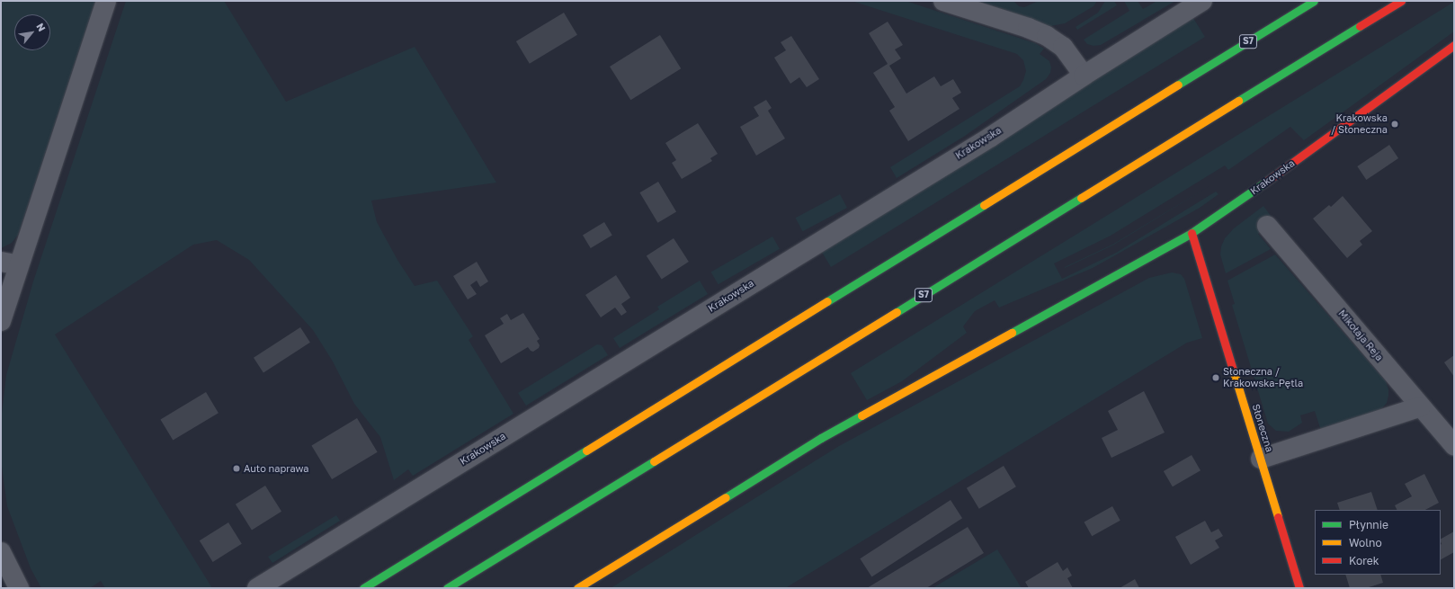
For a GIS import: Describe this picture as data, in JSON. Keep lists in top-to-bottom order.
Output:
{
  "streets": {
    "main road": ["S7", "Krakowska", "Słoneczna"],
    "street": ["Mikołaja Reja"]
  },
  "crossings": [
    ["Krakowska", "Słoneczna"]
  ],
  "places": ["Krakowska / Słoneczna", "Słoneczna / Krakowska-Pętla", "Auto naprawa"],
  "legend": ["Płynnie", "Wolno", "Korek"],
  "north": "top right"
}
